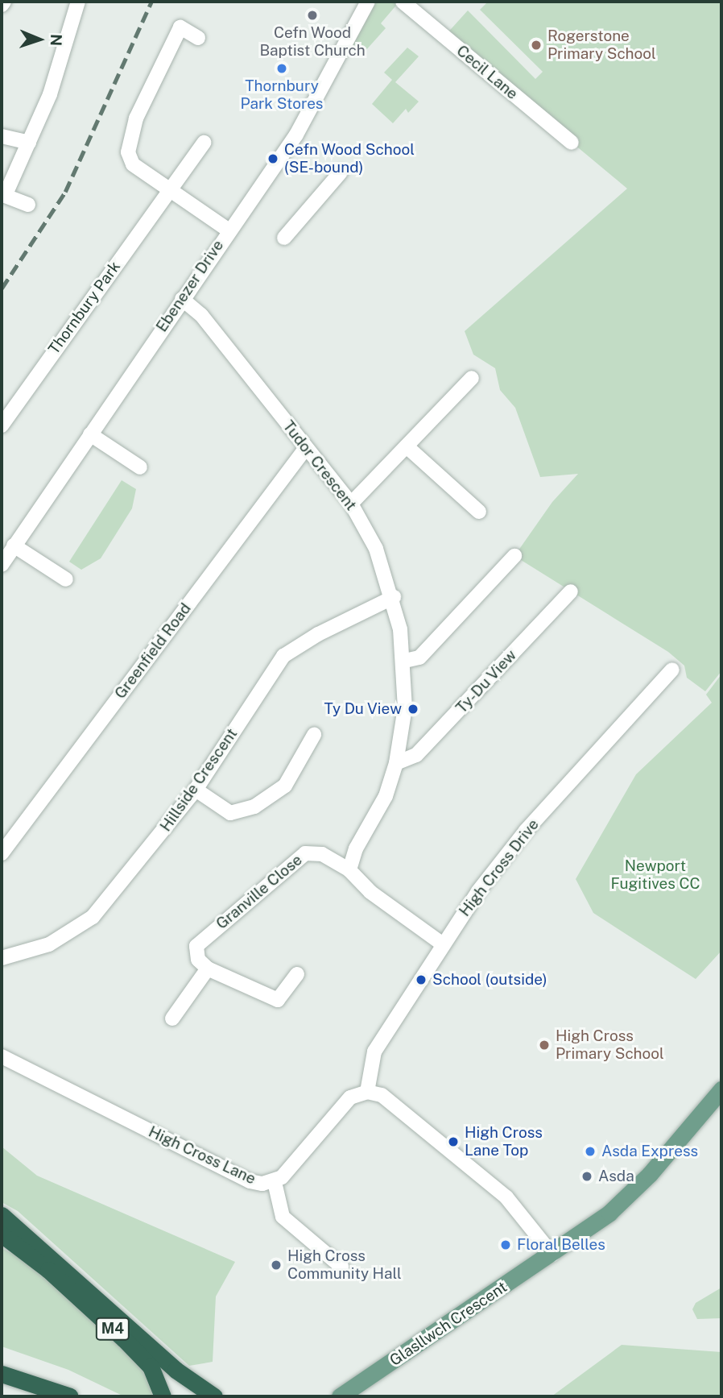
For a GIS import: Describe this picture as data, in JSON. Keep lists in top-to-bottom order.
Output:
{
  "streets": {
    "highway": ["M4"],
    "main road": ["Glasllwch Crescent"],
    "street": [
      "Cecil Lane",
      "Ebenezer Drive",
      "Thornbury Park",
      "Tudor Crescent",
      "Greenfield Road",
      "Ty-Du View",
      "Hillside Crescent",
      "High Cross Drive",
      "Granville Close",
      "High Cross Lane"
    ]
  },
  "crossings": [
    ["Ebenezer Drive", "Tudor Crescent"],
    ["Tudor Crescent", "Greenfield Road"],
    ["Tudor Crescent", "Ty-Du View"],
    ["Tudor Crescent", "Hillside Crescent"],
    ["Tudor Crescent", "Granville Close"],
    ["High Cross Drive", "High Cross Lane"]
  ],
  "parks": ["Newport Fugitives CC"],
  "places": [
    "Cefn Wood Baptist Church",
    "Rogerstone Primary School",
    "Thornbury Park Stores",
    "Cefn Wood School (SE-bound)",
    "Ty Du View",
    "School (outside)",
    "High Cross Primary School",
    "High Cross Lane Top",
    "Asda Express",
    "Asda",
    "Floral Belles",
    "High Cross Community Hall"
  ],
  "north": "right"
}
